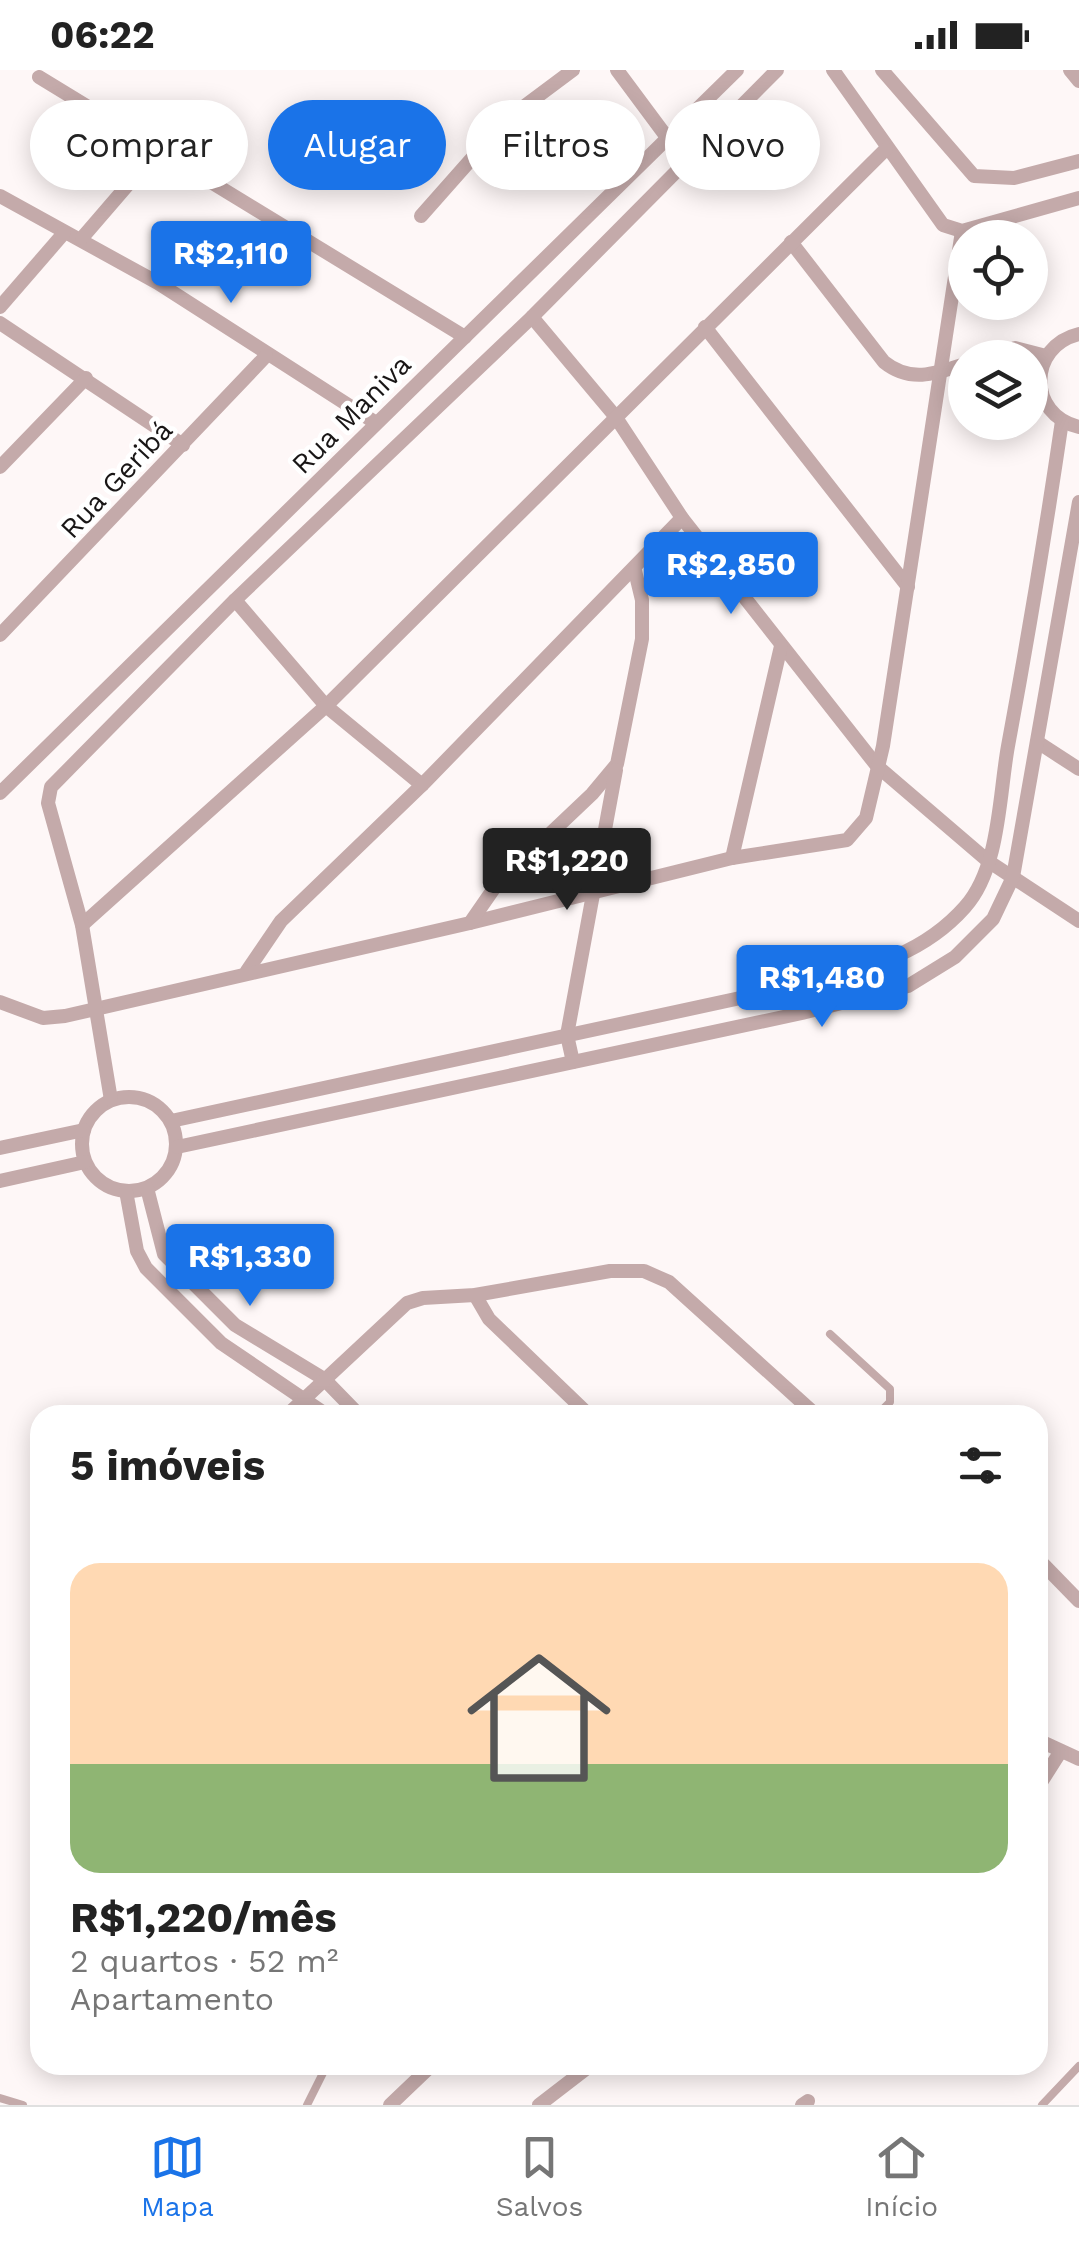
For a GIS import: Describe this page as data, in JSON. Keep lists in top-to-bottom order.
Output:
{
  "streets": {
    "street": ["Rua Maniva", "Rua Geribá"]
  },
  "page": {
    "status": "06:22",
    "chip": [
      "Comprar",
      "Alugar",
      "Filtros",
      "Novo"
    ],
    "price": [
      "R$2,110",
      "R$2,850",
      "R$1,220",
      "R$1,480",
      "R$1,330"
    ],
    "heading": "5 imóveis",
    "list": [
      {
        "name": "R$1,220/mês",
        "note": "2 quartos · 52 m² · Apartamento"
      }
    ],
    "tabs": ["Mapa", "Salvos", "Início"]
  }
}
